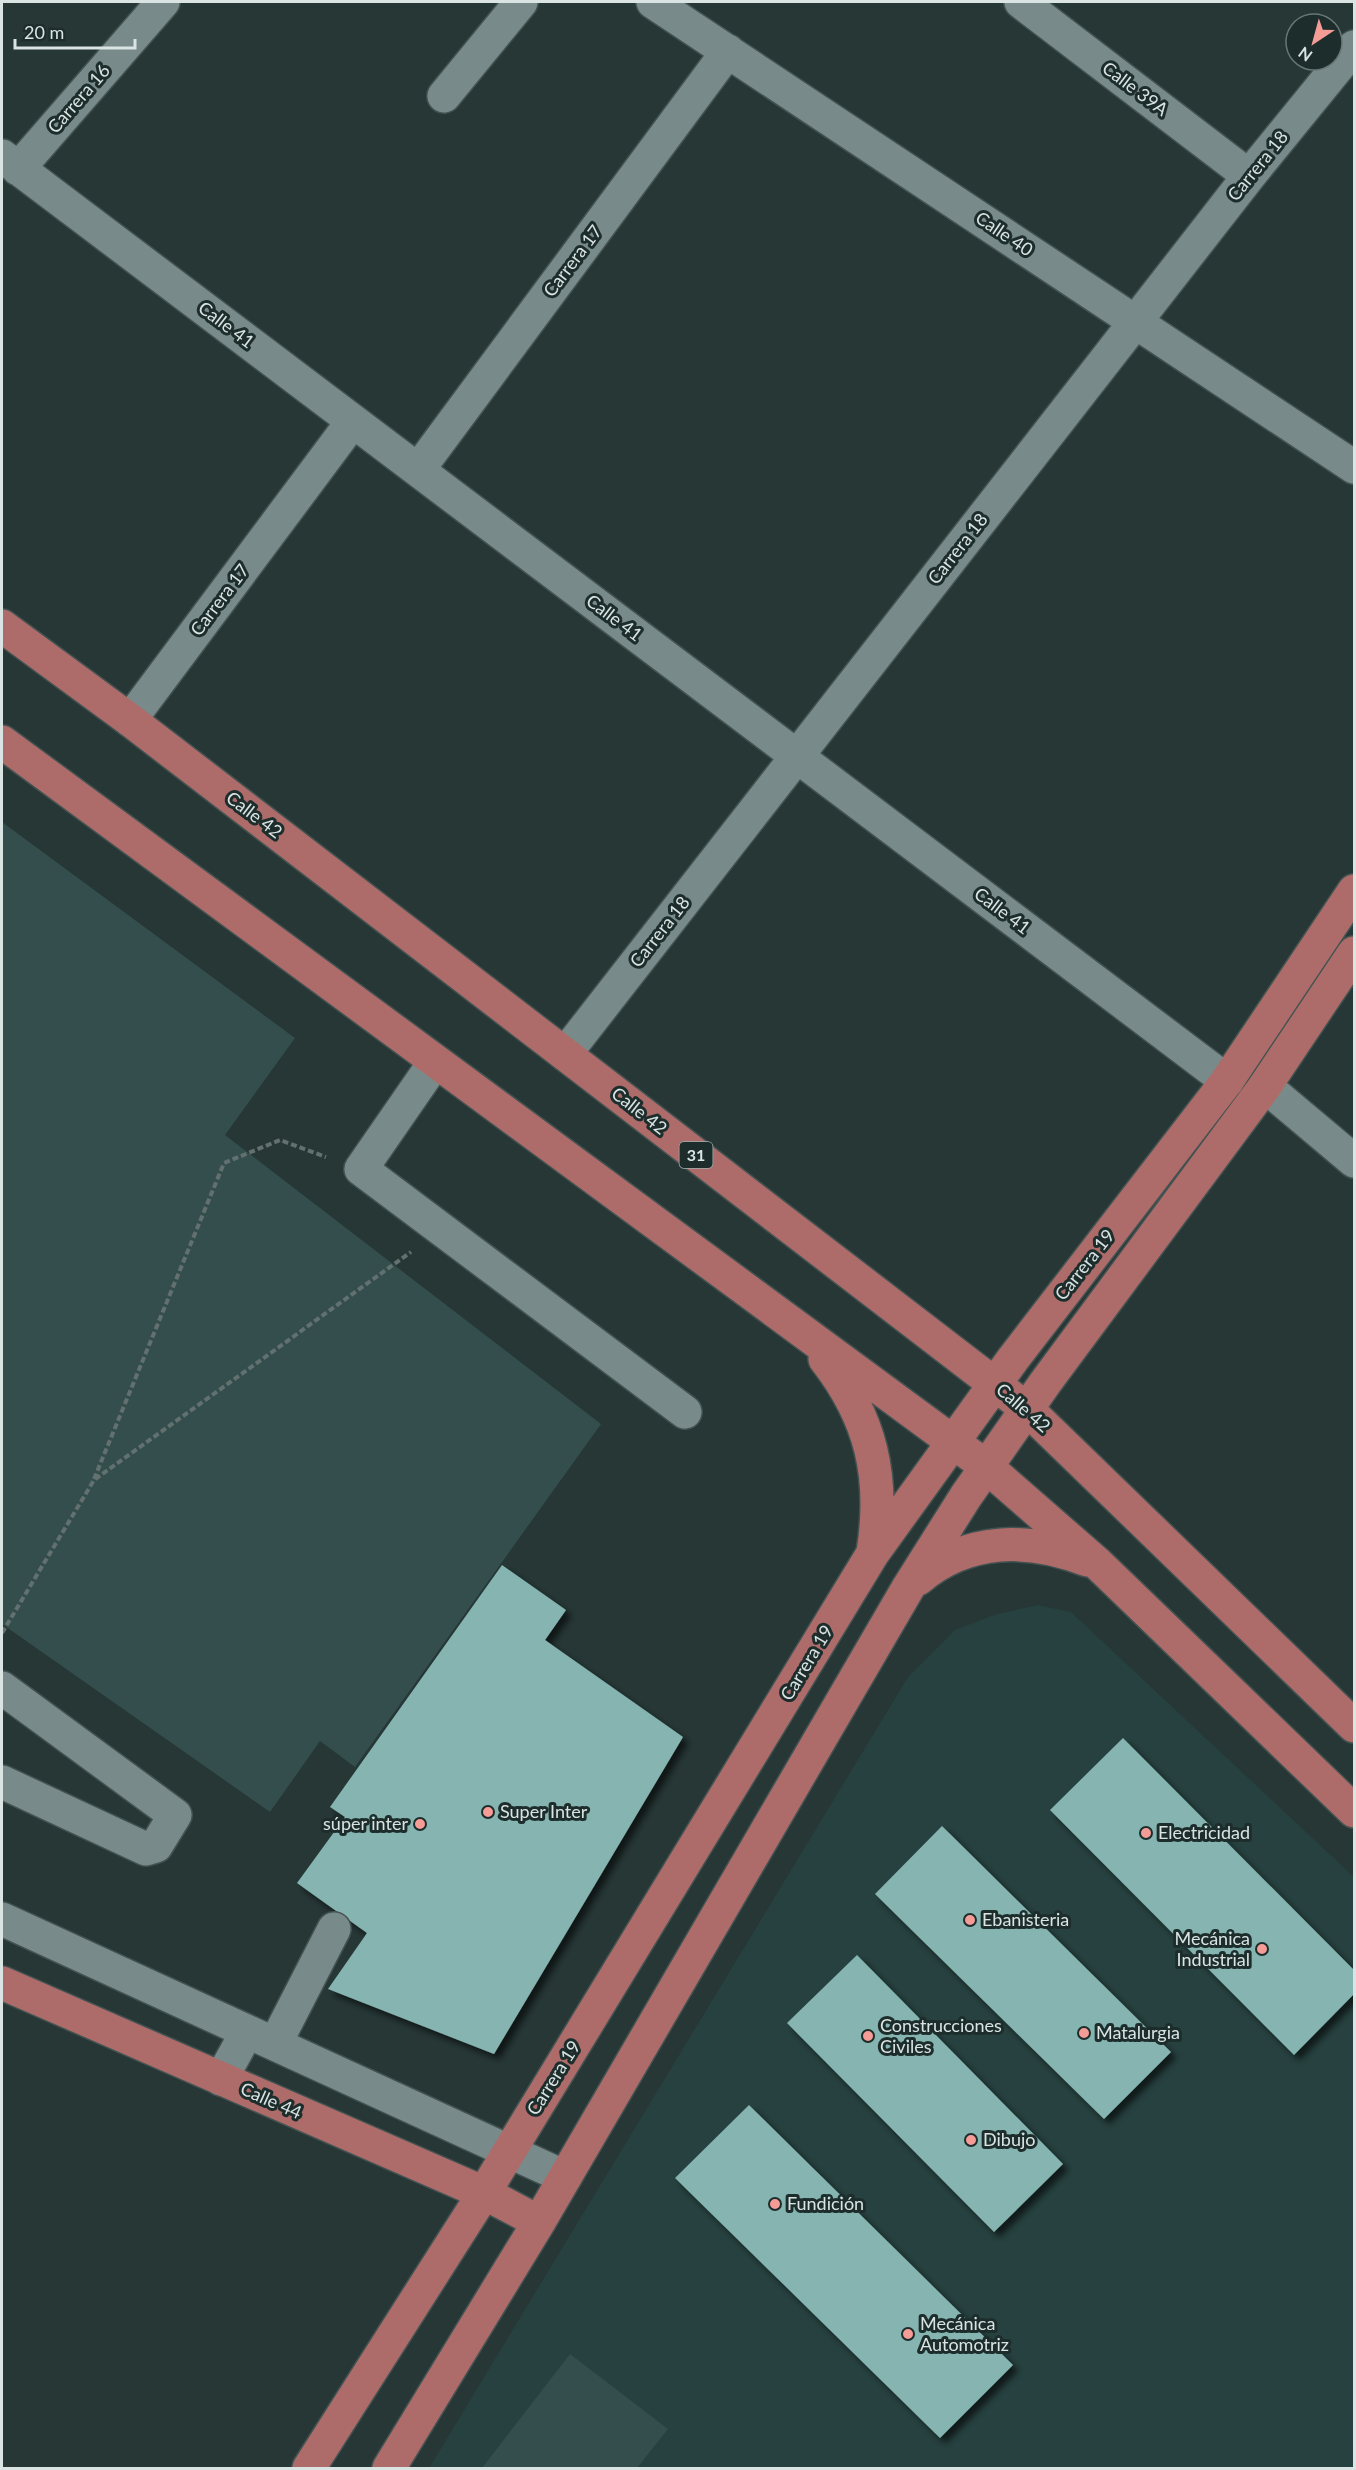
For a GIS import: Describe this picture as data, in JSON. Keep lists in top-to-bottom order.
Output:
{
  "streets": {
    "main road": [
      "Calle 42",
      "31",
      "Carrera 19",
      "Calle 44"
    ],
    "street": [
      "Calle 39A",
      "Carrera 16",
      "Carrera 18",
      "Calle 40",
      "Carrera 17",
      "Calle 41"
    ]
  },
  "crossings": [
    ["Calle 39A", "Carrera 18"],
    ["Carrera 16", "Calle 41"],
    ["Carrera 18", "Calle 40"],
    ["Carrera 18", "Calle 41"],
    ["Carrera 18", "Calle 42"],
    ["Calle 40", "Carrera 17"],
    ["Carrera 17", "Calle 41"],
    ["Carrera 17", "Calle 42"],
    ["Calle 41", "Carrera 19"],
    ["Calle 42", "Carrera 19"],
    ["Carrera 19", "Calle 44"]
  ],
  "places": [
    "Super Inter",
    "súper inter",
    "Electricidad",
    "Ebanisteria",
    "Mecánica Industrial",
    "Matalurgia",
    "Construcciones Civiles",
    "Dibujo",
    "Fundición",
    "Mecánica Automotriz"
  ],
  "scale_bar": "20 m",
  "north": "bottom left"
}
